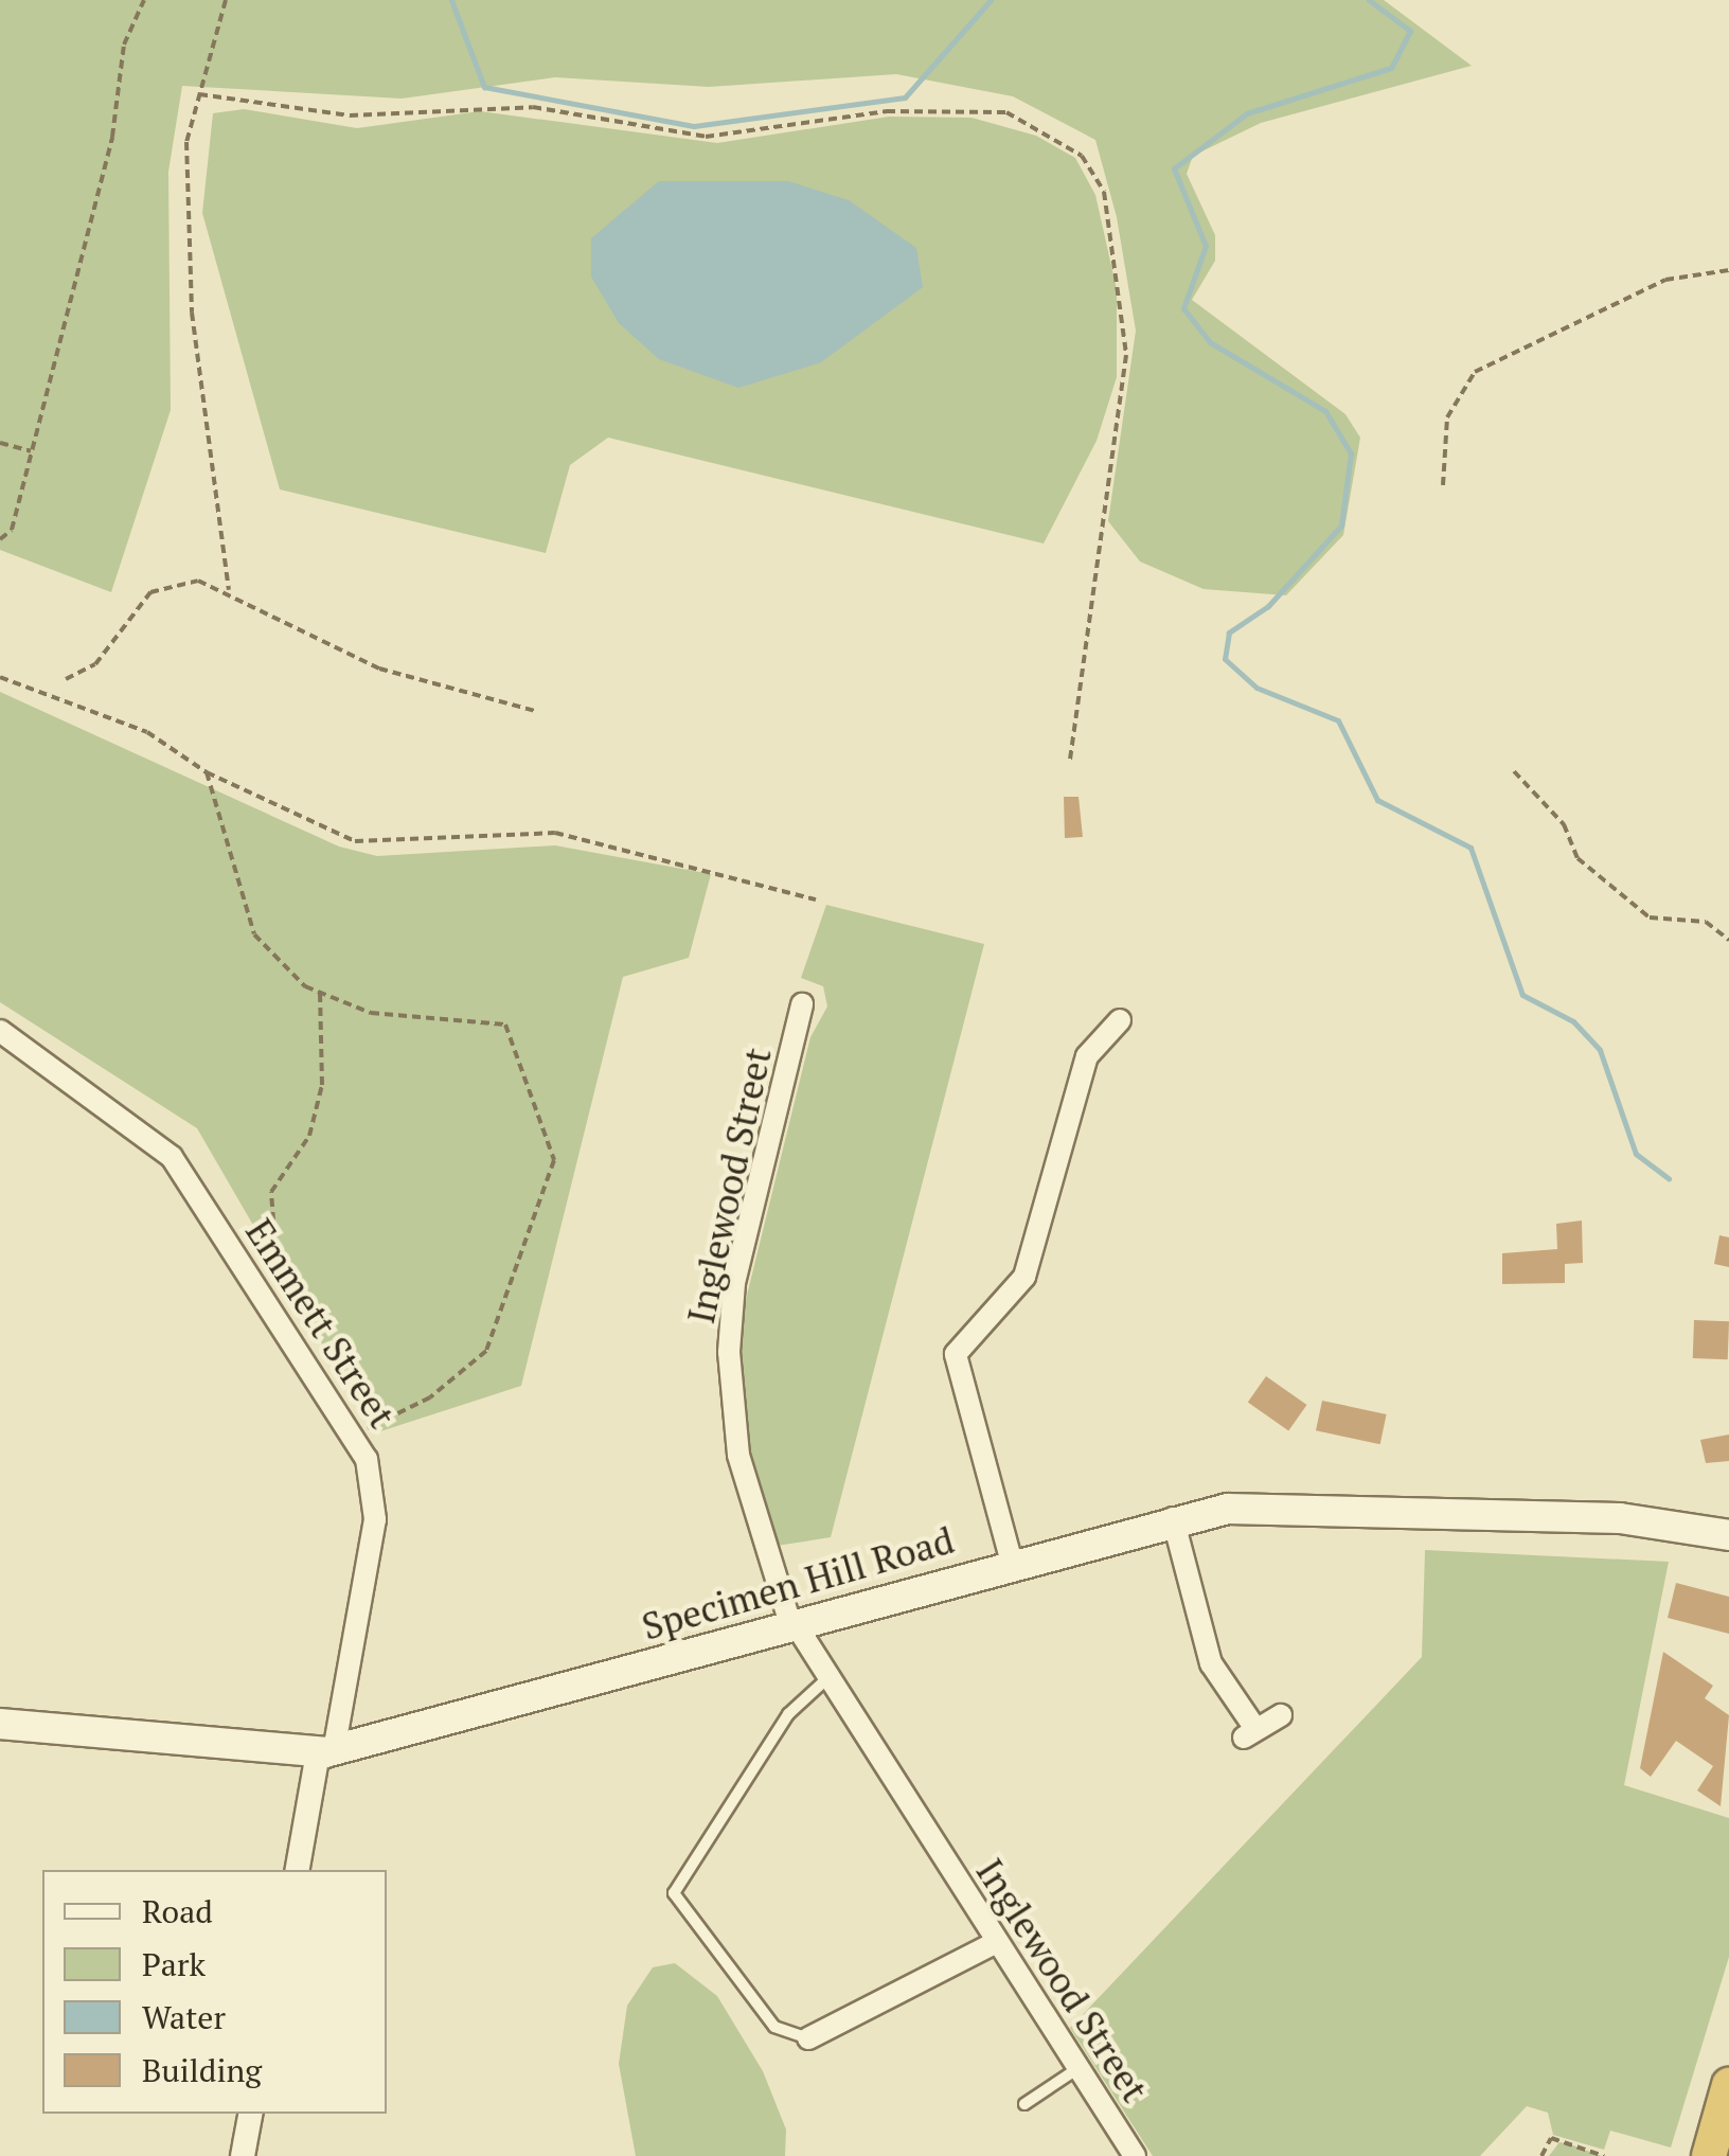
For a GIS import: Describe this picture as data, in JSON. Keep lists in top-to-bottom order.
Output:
{
  "streets": {
    "main road": ["Specimen Hill Road"],
    "street": ["Inglewood Street", "Emmett Street"]
  },
  "crossings": [
    ["Inglewood Street", "Specimen Hill Road"],
    ["Emmett Street", "Specimen Hill Road"]
  ],
  "legend": [
    "Road",
    "Park",
    "Water",
    "Building"
  ]
}
